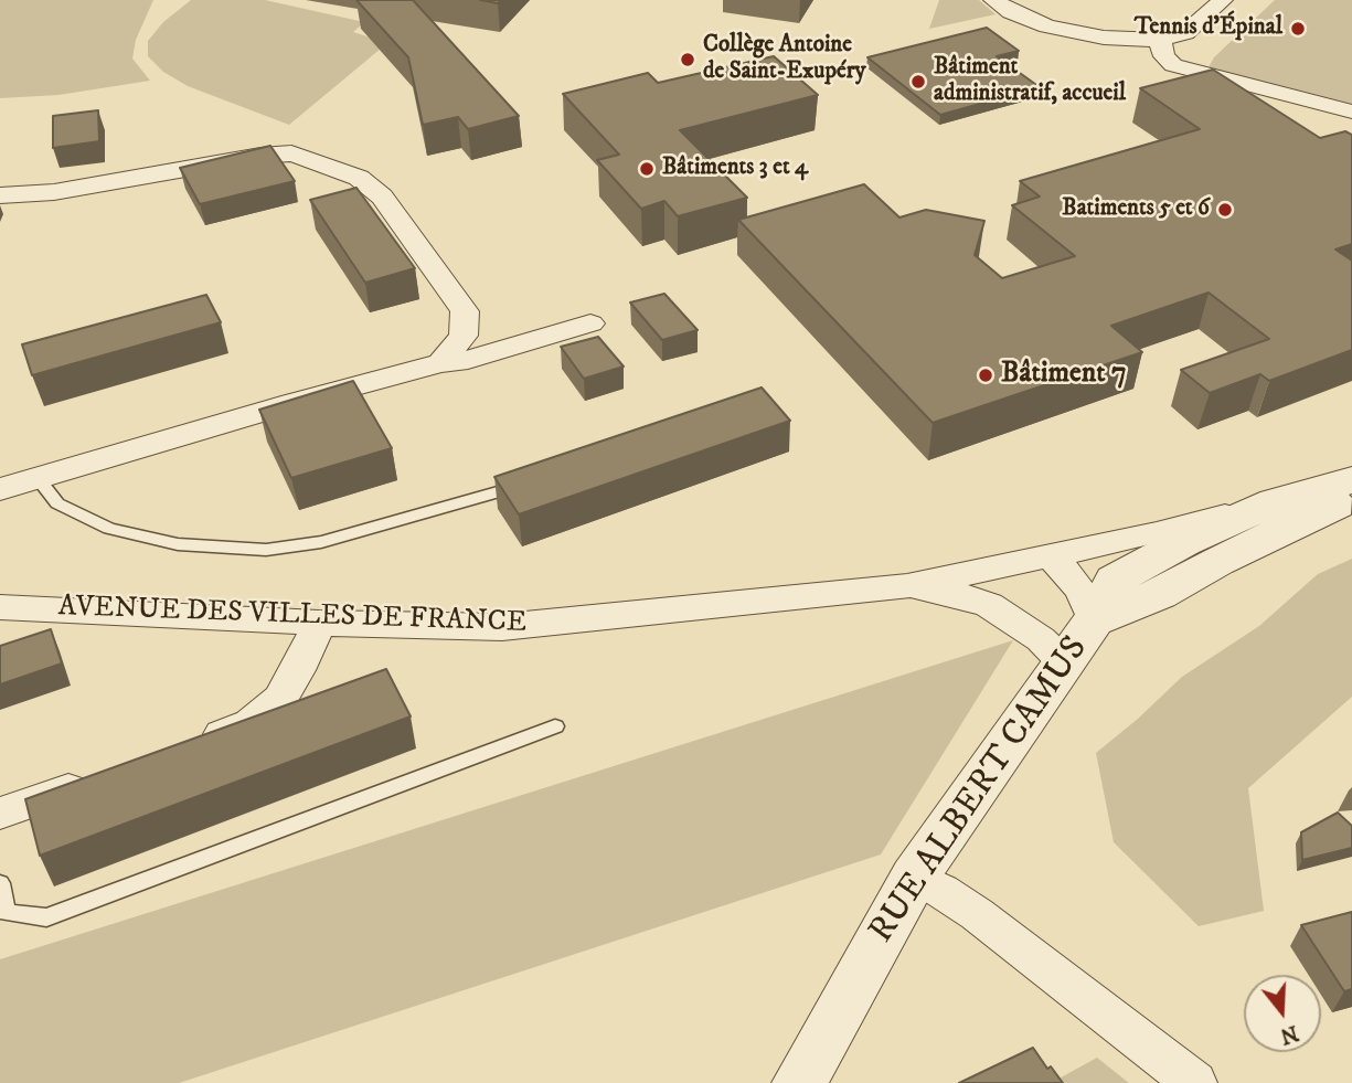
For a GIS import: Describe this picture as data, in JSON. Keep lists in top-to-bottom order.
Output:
{
  "streets": {
    "street": ["AVENUE DES VILLES DE FRANCE", "RUE ALBERT CAMUS"]
  },
  "crossings": [
    ["AVENUE DES VILLES DE FRANCE", "RUE ALBERT CAMUS"]
  ],
  "places": [
    "Tennis d'Épinal",
    "Collège Antoine de Saint-Exupéry",
    "Bâtiment administratif, accueil",
    "Bâtiments 3 et 4",
    "Batiments 5 et 6",
    "Bâtiment 7"
  ],
  "north": "bottom"
}
